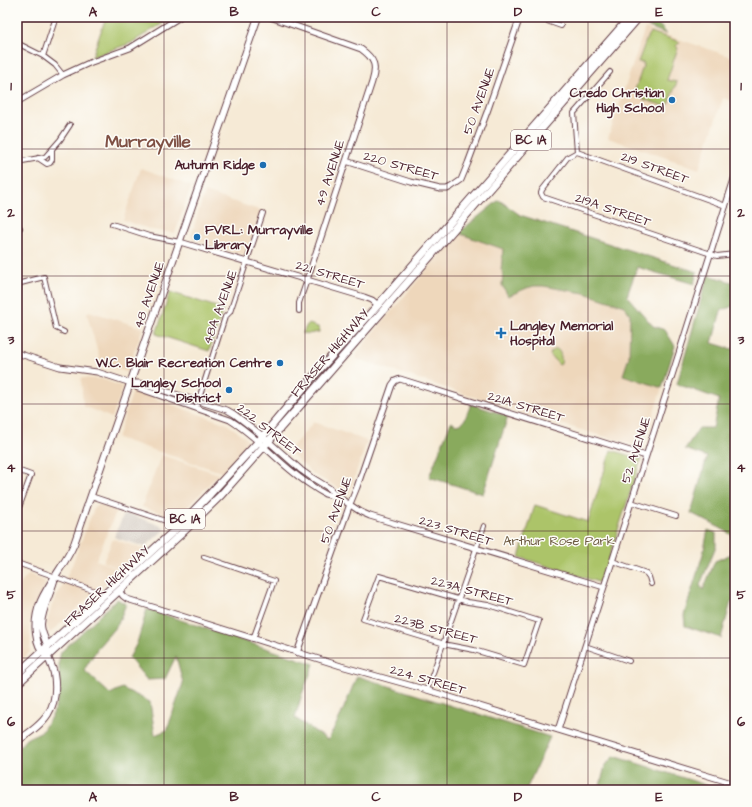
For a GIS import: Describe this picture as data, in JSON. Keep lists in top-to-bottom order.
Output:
{
  "streets": {
    "main road": ["BC 1A", "48 AVENUE", "FRASER HIGHWAY"],
    "street": [
      "50 AVENUE",
      "220 STREET",
      "219 STREET",
      "49 AVENUE",
      "219A STREET",
      "221 STREET",
      "48A AVENUE",
      "221A STREET",
      "222 STREET",
      "52 AVENUE",
      "223 STREET",
      "223A STREET",
      "223B STREET",
      "224 STREET"
    ]
  },
  "crossings": [
    ["50 AVENUE", "220 STREET"],
    ["50 AVENUE", "221A STREET"],
    ["50 AVENUE", "222 STREET"],
    ["50 AVENUE", "223 STREET"],
    ["50 AVENUE", "224 STREET"],
    ["220 STREET", "49 AVENUE"],
    ["219 STREET", "219A STREET"],
    ["219 STREET", "52 AVENUE"],
    ["49 AVENUE", "221 STREET"],
    ["219A STREET", "52 AVENUE"],
    ["221 STREET", "48 AVENUE"],
    ["221 STREET", "48A AVENUE"],
    ["221 STREET", "FRASER HIGHWAY"],
    ["48 AVENUE", "FRASER HIGHWAY"],
    ["48 AVENUE", "222 STREET"],
    ["48A AVENUE", "222 STREET"],
    ["FRASER HIGHWAY", "222 STREET"],
    ["FRASER HIGHWAY", "224 STREET"],
    ["221A STREET", "52 AVENUE"],
    ["222 STREET", "223 STREET"],
    ["52 AVENUE", "223 STREET"],
    ["52 AVENUE", "224 STREET"],
    ["223A STREET", "223B STREET"]
  ],
  "districts": ["Murrayville"],
  "parks": ["Arthur Rose Park"],
  "places": {
    "other": [
      "Credo Christian High School",
      "Autumn Ridge",
      "FVRL: Murrayville Library",
      "W.C. Blair Recreation Centre",
      "Langley School District"
    ],
    "health": ["Langley Memorial Hospital"]
  },
  "grid": {
    "columns": [
      "A",
      "B",
      "C",
      "D",
      "E"
    ],
    "rows": [
      "1",
      "2",
      "3",
      "4",
      "5",
      "6"
    ]
  }
}
